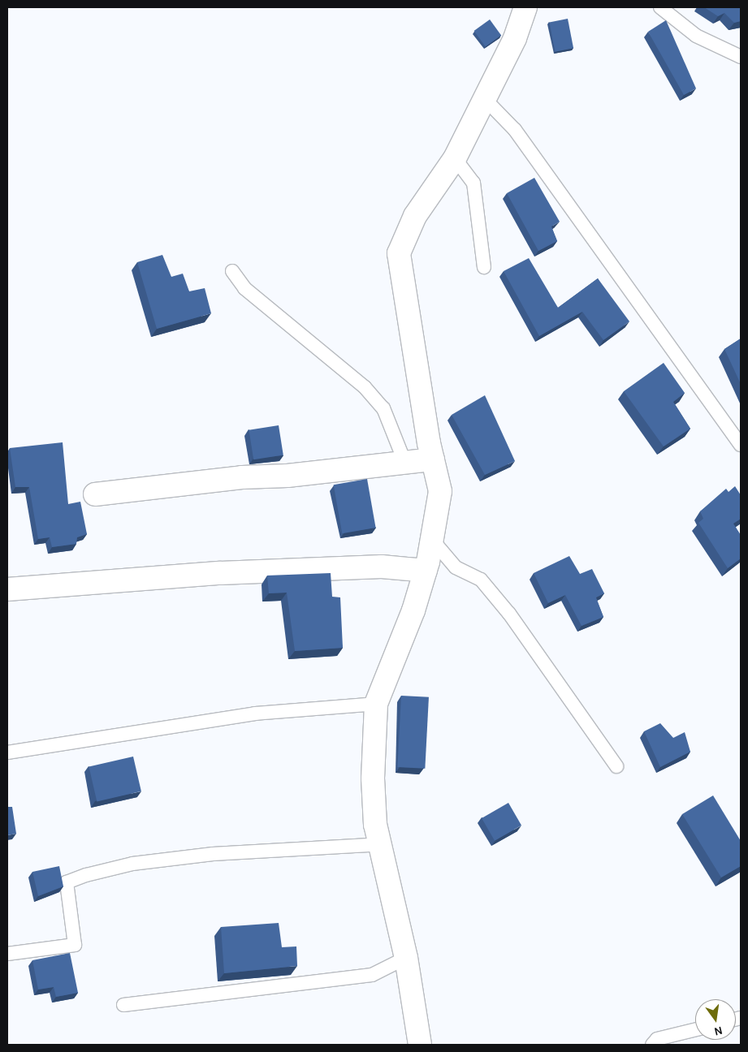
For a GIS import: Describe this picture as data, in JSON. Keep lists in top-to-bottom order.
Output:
{
  "north": "bottom"
}
